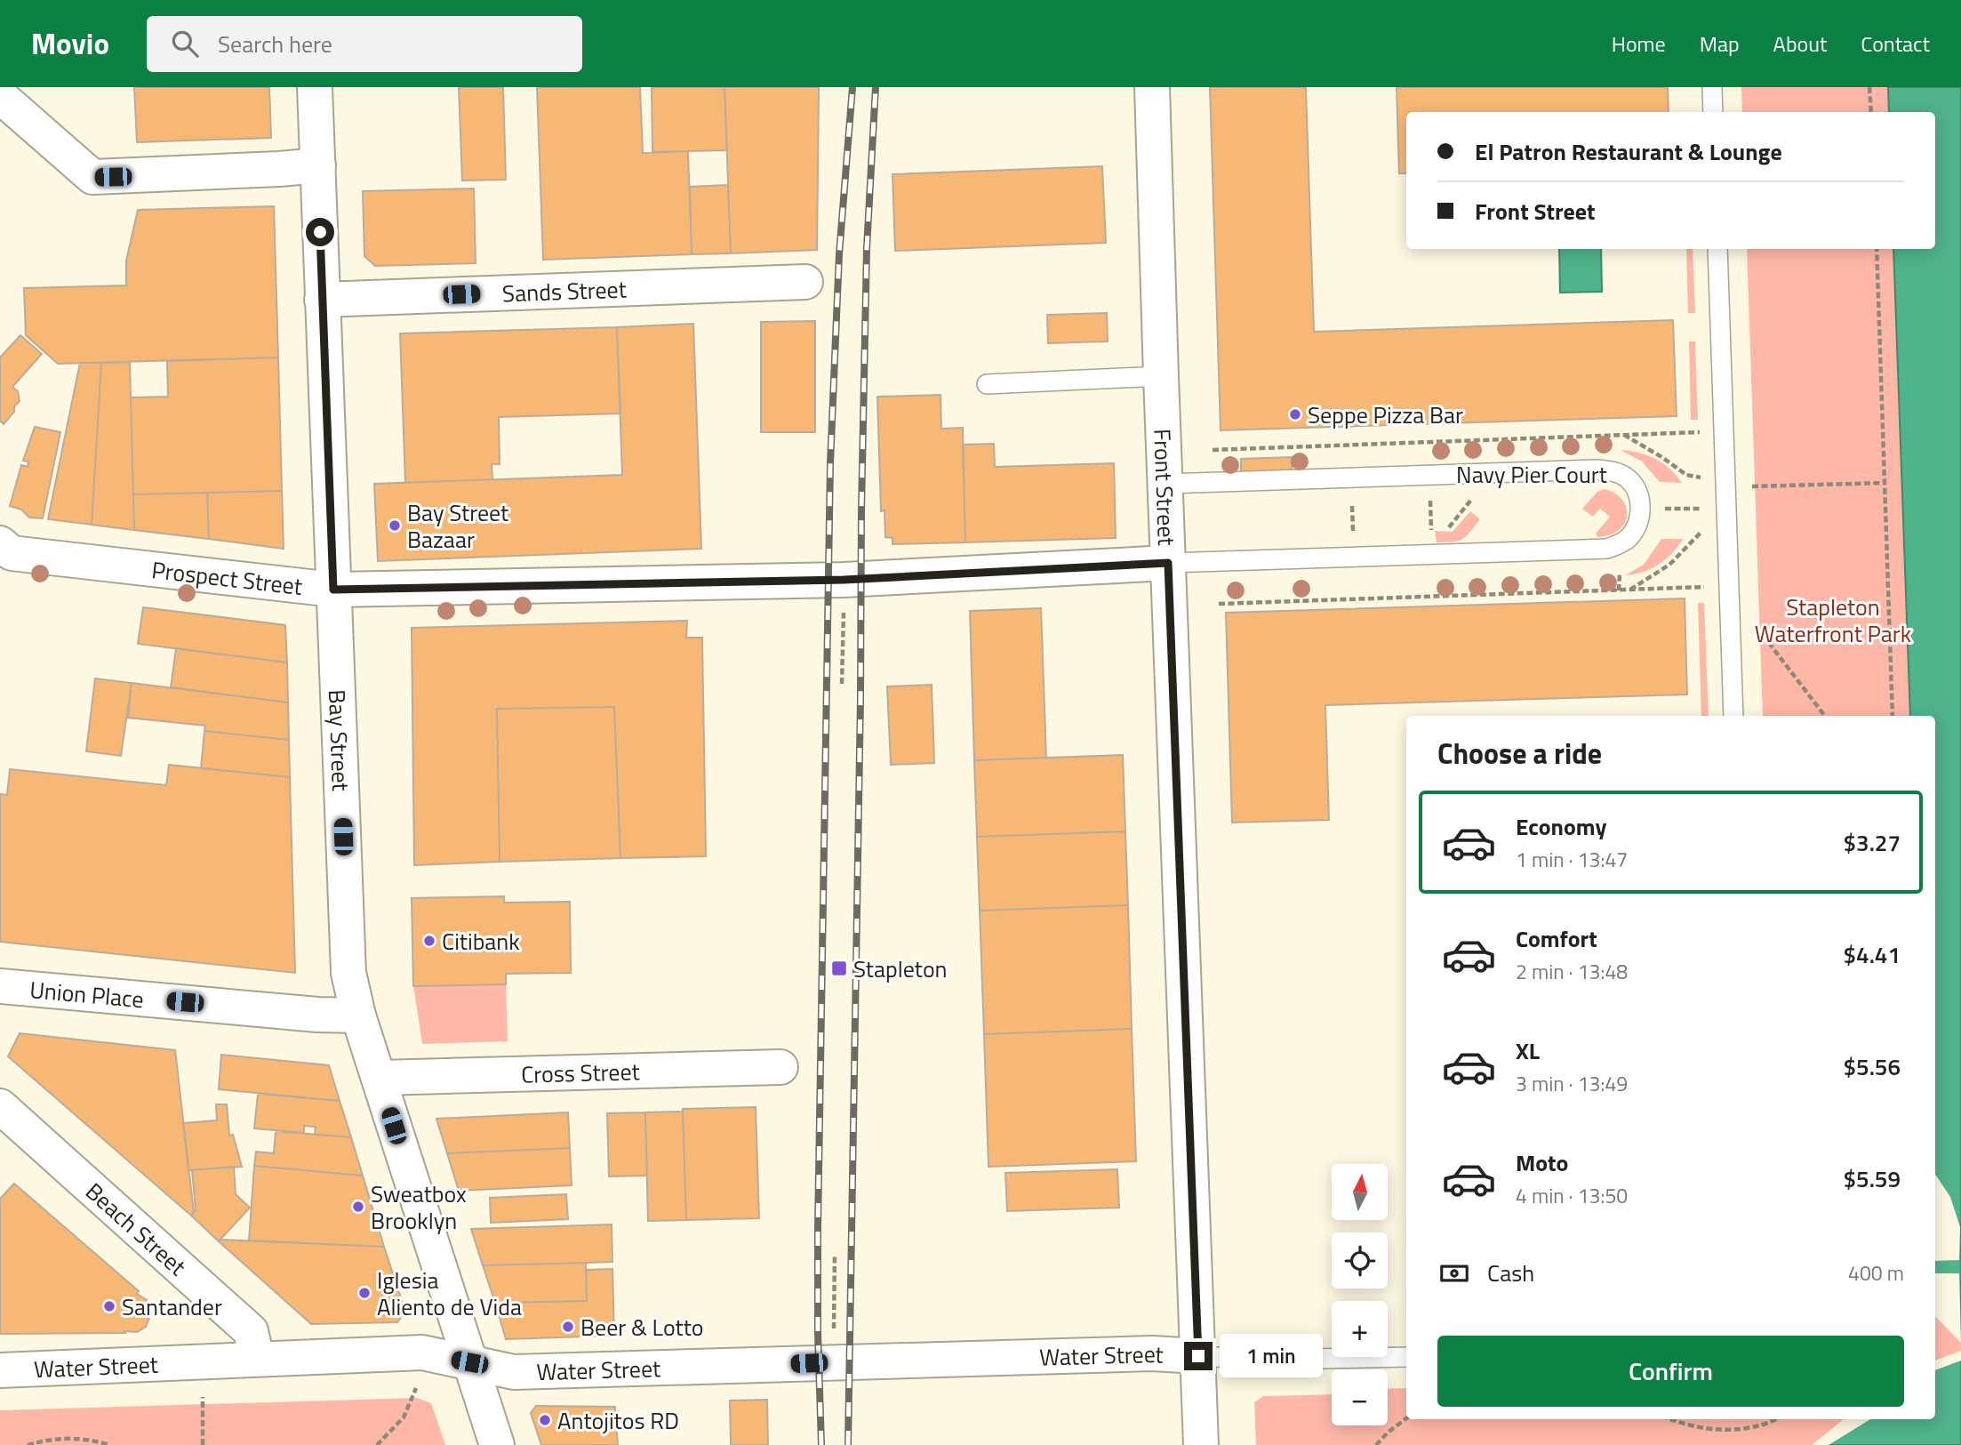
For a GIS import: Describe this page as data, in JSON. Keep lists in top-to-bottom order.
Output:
{
  "streets": {
    "street": [
      "Sands Street",
      "Front Street",
      "Prospect Street",
      "Bay Street",
      "Union Place",
      "Cross Street",
      "Beach Street",
      "Water Street"
    ],
    "lane": ["Navy Pier Court"]
  },
  "crossings": [
    ["Sands Street", "Bay Street"],
    ["Navy Pier Court", "Front Street"],
    ["Navy Pier Court", "Prospect Street"],
    ["Front Street", "Prospect Street"],
    ["Front Street", "Water Street"],
    ["Prospect Street", "Bay Street"],
    ["Bay Street", "Union Place"],
    ["Bay Street", "Cross Street"],
    ["Bay Street", "Water Street"],
    ["Beach Street", "Water Street"]
  ],
  "parks": ["Stapleton Waterfront Park"],
  "places": {
    "other": [
      "Seppe Pizza Bar",
      "Bay Street Bazaar",
      "Citibank",
      "Sweatbox Brooklyn",
      "Iglesia Aliento de Vida",
      "Santander",
      "Beer & Lotto",
      "Antojitos RD"
    ],
    "transit": ["Stapleton"]
  },
  "north": "top",
  "page": {
    "header": "Movio",
    "search": "Search here",
    "nav": [
      "Home",
      "Map",
      "About",
      "Contact"
    ],
    "banner": ["El Patron Restaurant & Lounge", "Front Street"],
    "heading": "Choose a ride",
    "list": [
      {
        "name": "Economy",
        "note": "1 min · 13:47",
        "value": "$3.27"
      },
      {
        "name": "Comfort",
        "note": "2 min · 13:48",
        "value": "$4.41"
      },
      {
        "name": "XL",
        "note": "3 min · 13:49",
        "value": "$5.56"
      },
      {
        "name": "Moto",
        "note": "4 min · 13:50",
        "value": "$5.59"
      }
    ],
    "map_buttons": ["+", "−"],
    "pay": ["Cash", "400 m"],
    "buttons": "Confirm",
    "bubble": "1 min"
  }
}
